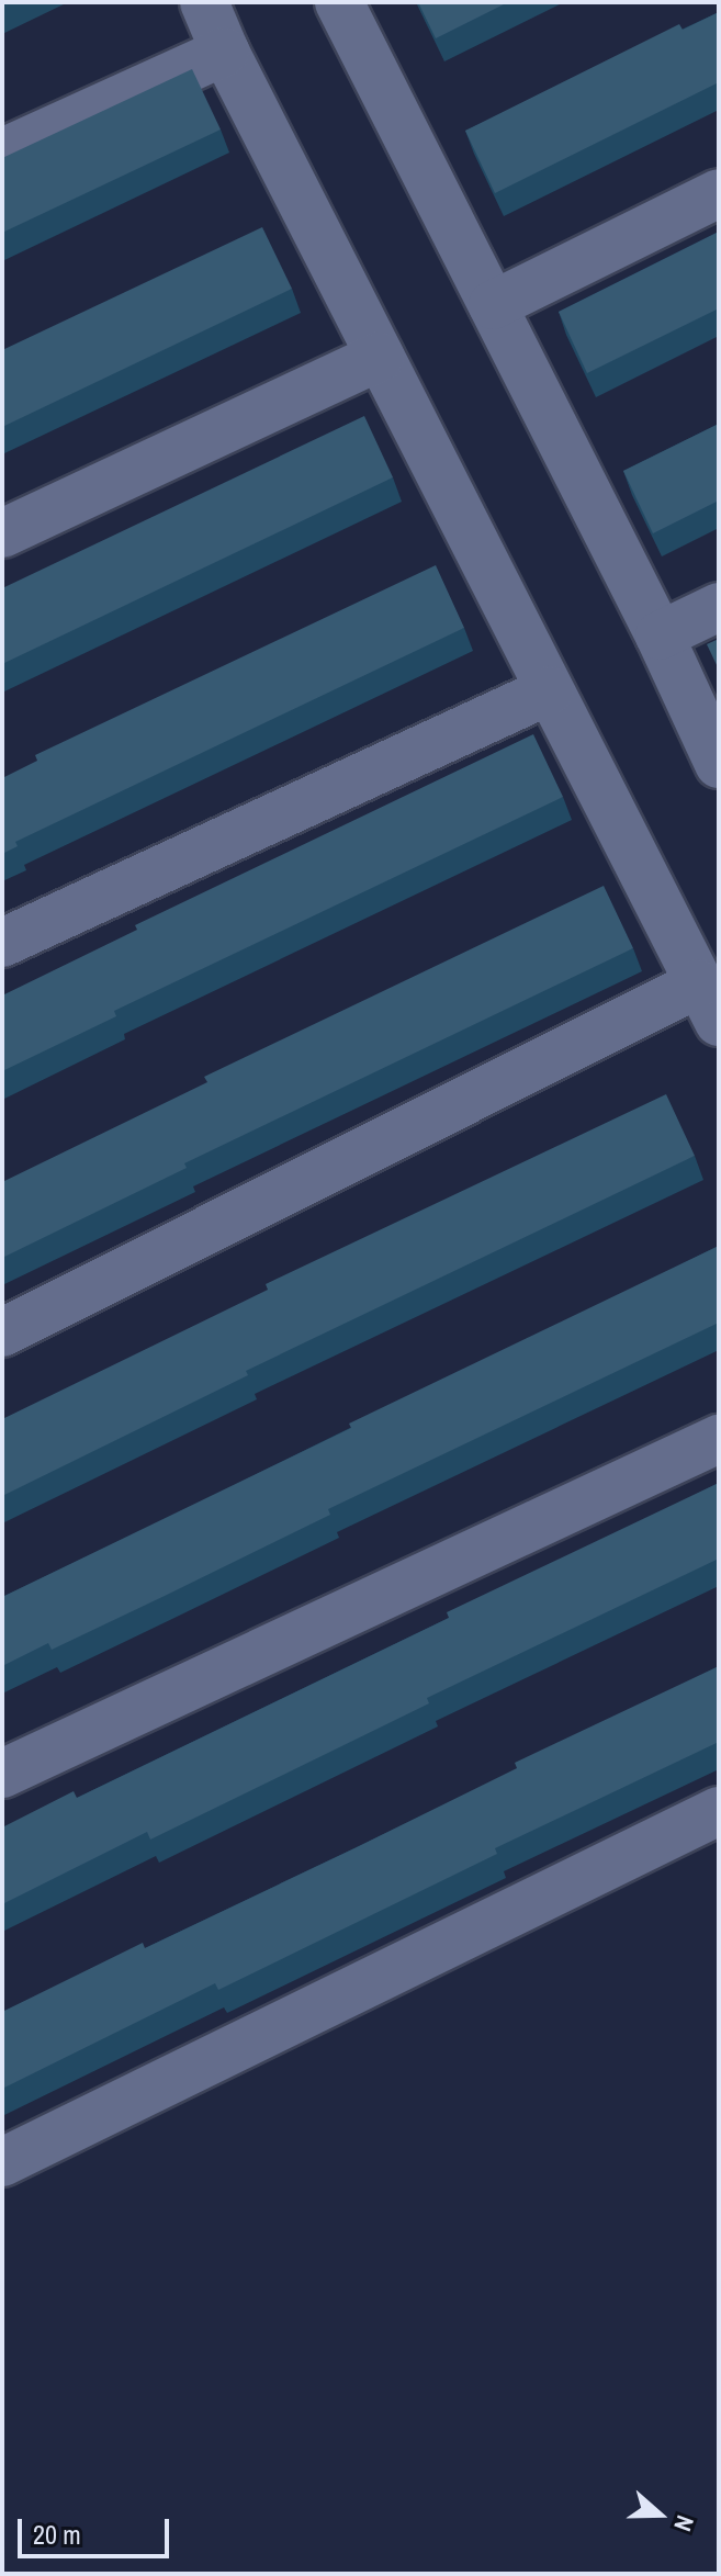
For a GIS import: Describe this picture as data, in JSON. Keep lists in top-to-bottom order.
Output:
{
  "scale_bar": "20 m",
  "north": "right"
}
